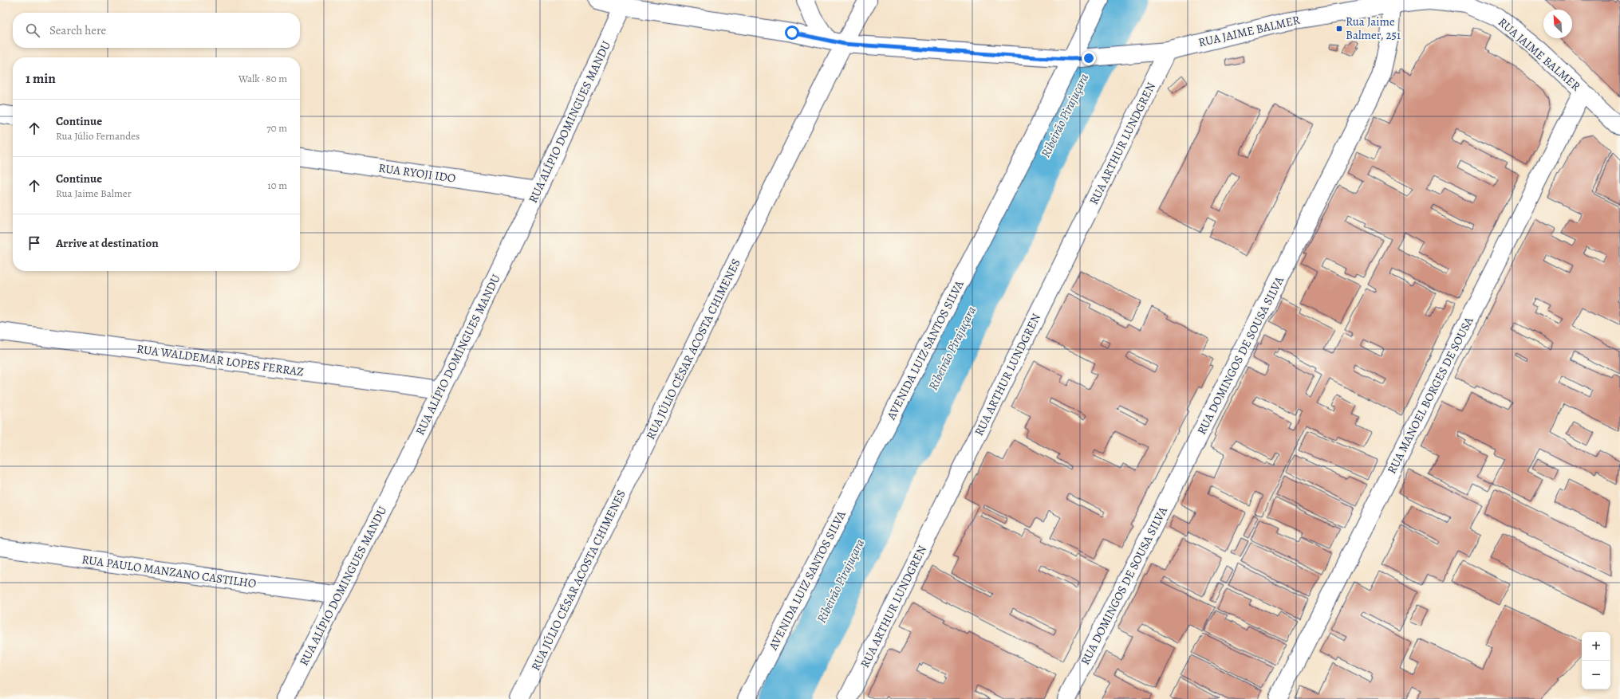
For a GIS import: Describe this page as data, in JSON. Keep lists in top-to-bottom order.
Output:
{
  "streets": {
    "street": [
      "RUA JAIME BALMER",
      "RUA ALÍPIO DOMINGUES MANDU",
      "RUA ARTHUR LUNDGREN",
      "RUA RYOJI IDO",
      "RUA JÚLIO CÉSAR ACOSTA CHIMENES",
      "AVENIDA LUIZ SANTOS SILVA",
      "RUA DOMINGOS DE SOUSA SILVA",
      "RUA WALDEMAR LOPES FERRAZ",
      "RUA MANOEL BORGES DE SOUSA",
      "RUA PAULO MANZANO CASTILHO"
    ]
  },
  "crossings": [
    ["RUA JAIME BALMER", "RUA ALÍPIO DOMINGUES MANDU"],
    ["RUA JAIME BALMER", "RUA ARTHUR LUNDGREN"],
    ["RUA JAIME BALMER", "RUA JÚLIO CÉSAR ACOSTA CHIMENES"],
    ["RUA JAIME BALMER", "AVENIDA LUIZ SANTOS SILVA"],
    ["RUA JAIME BALMER", "RUA DOMINGOS DE SOUSA SILVA"],
    ["RUA JAIME BALMER", "RUA MANOEL BORGES DE SOUSA"],
    ["RUA ALÍPIO DOMINGUES MANDU", "RUA RYOJI IDO"],
    ["RUA ALÍPIO DOMINGUES MANDU", "RUA WALDEMAR LOPES FERRAZ"],
    ["RUA ALÍPIO DOMINGUES MANDU", "RUA PAULO MANZANO CASTILHO"]
  ],
  "water": ["Ribeirão Pirajuçara"],
  "places": {
    "transit": ["Rua Jaime Balmer, 251"]
  },
  "north": "top left",
  "page": {
    "search": "Search here",
    "heading": ["1 min", "Walk · 80 m"],
    "list": [
      ["Continue", "Rua Júlio Fernandes", "70 m"],
      ["Continue", "Rua Jaime Balmer", "10 m"],
      "Arrive at destination"
    ],
    "map_buttons": ["+", "−"]
  }
}
